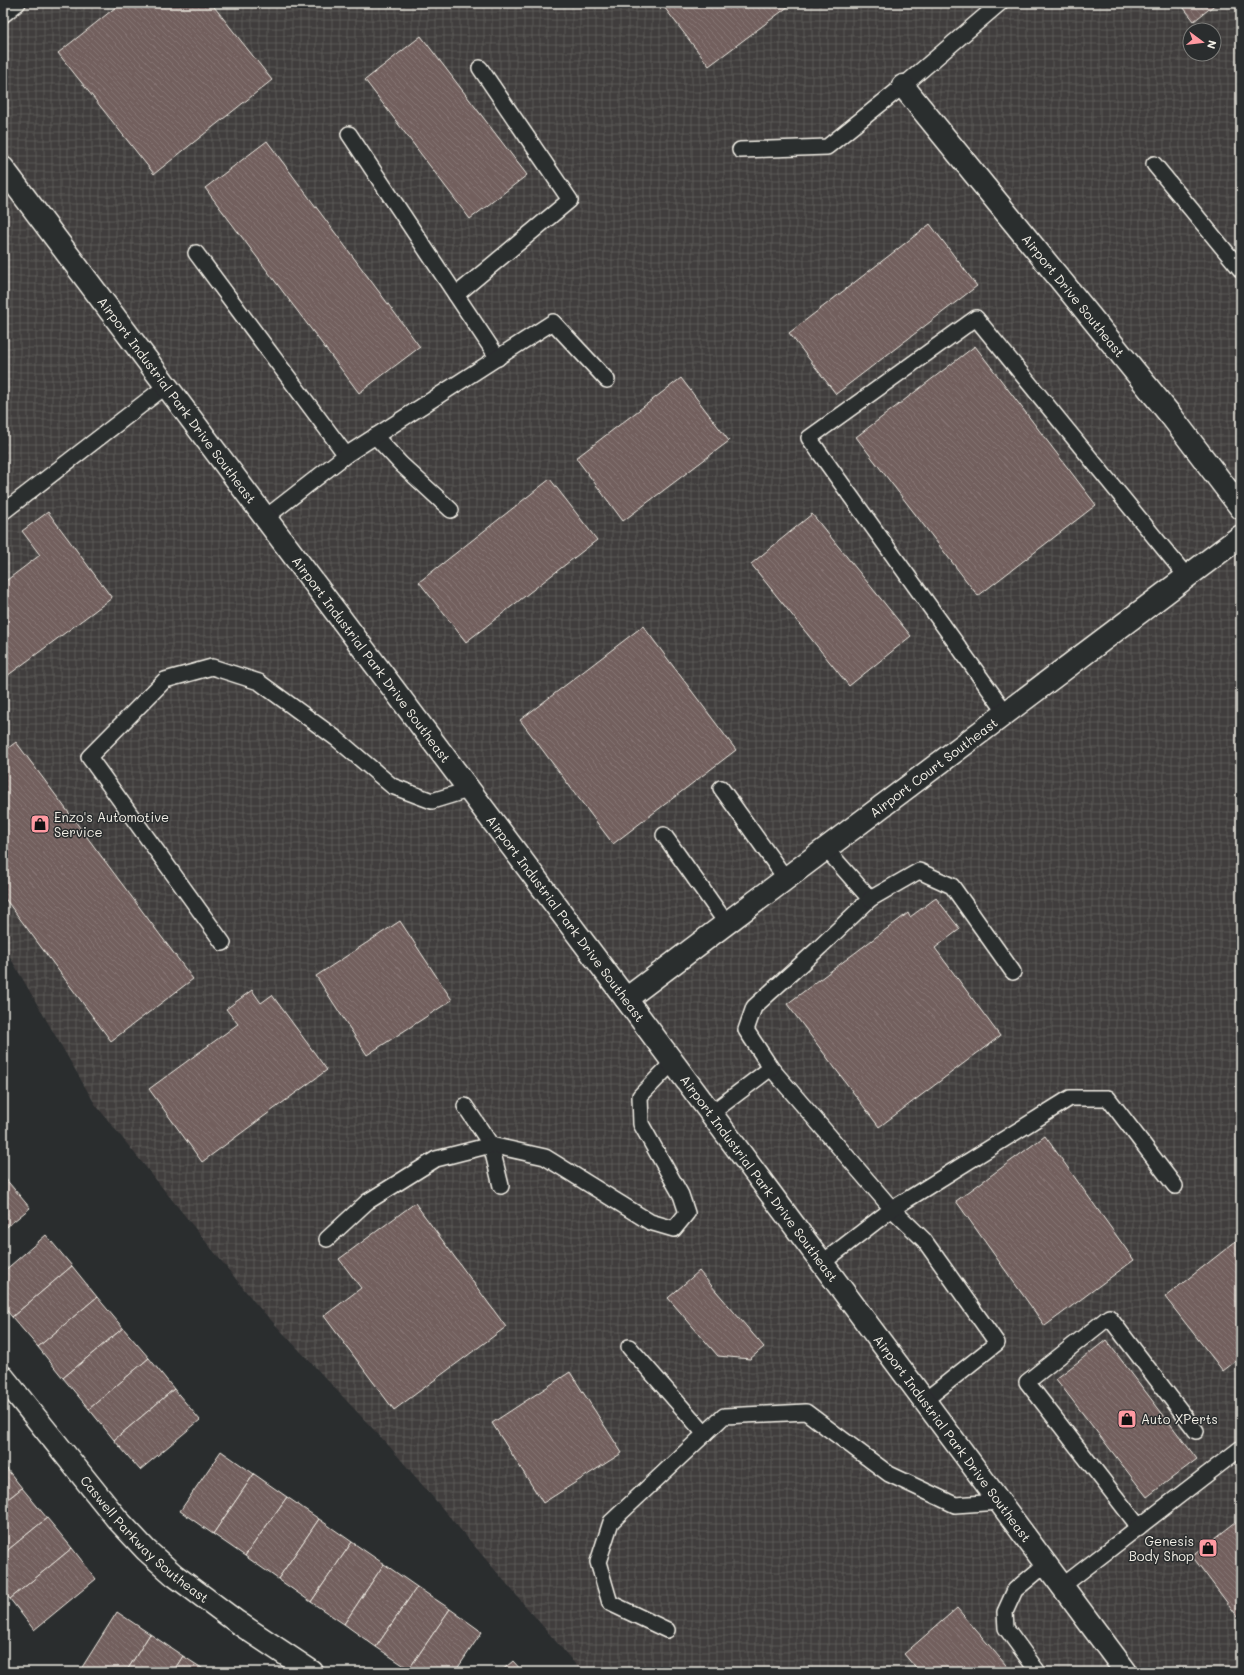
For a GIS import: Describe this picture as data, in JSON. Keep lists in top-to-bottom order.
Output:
{
  "streets": {
    "street": [
      "Airport Drive Southeast",
      "Airport Industrial Park Drive Southeast",
      "Airport Court Southeast",
      "Caswell Parkway Southeast"
    ]
  },
  "crossings": [
    ["Airport Industrial Park Drive Southeast", "Airport Court Southeast"]
  ],
  "places": {
    "shop": ["Enzo's Automotive Service", "Auto XPerts", "Genesis Body Shop"]
  },
  "north": "right"
}
